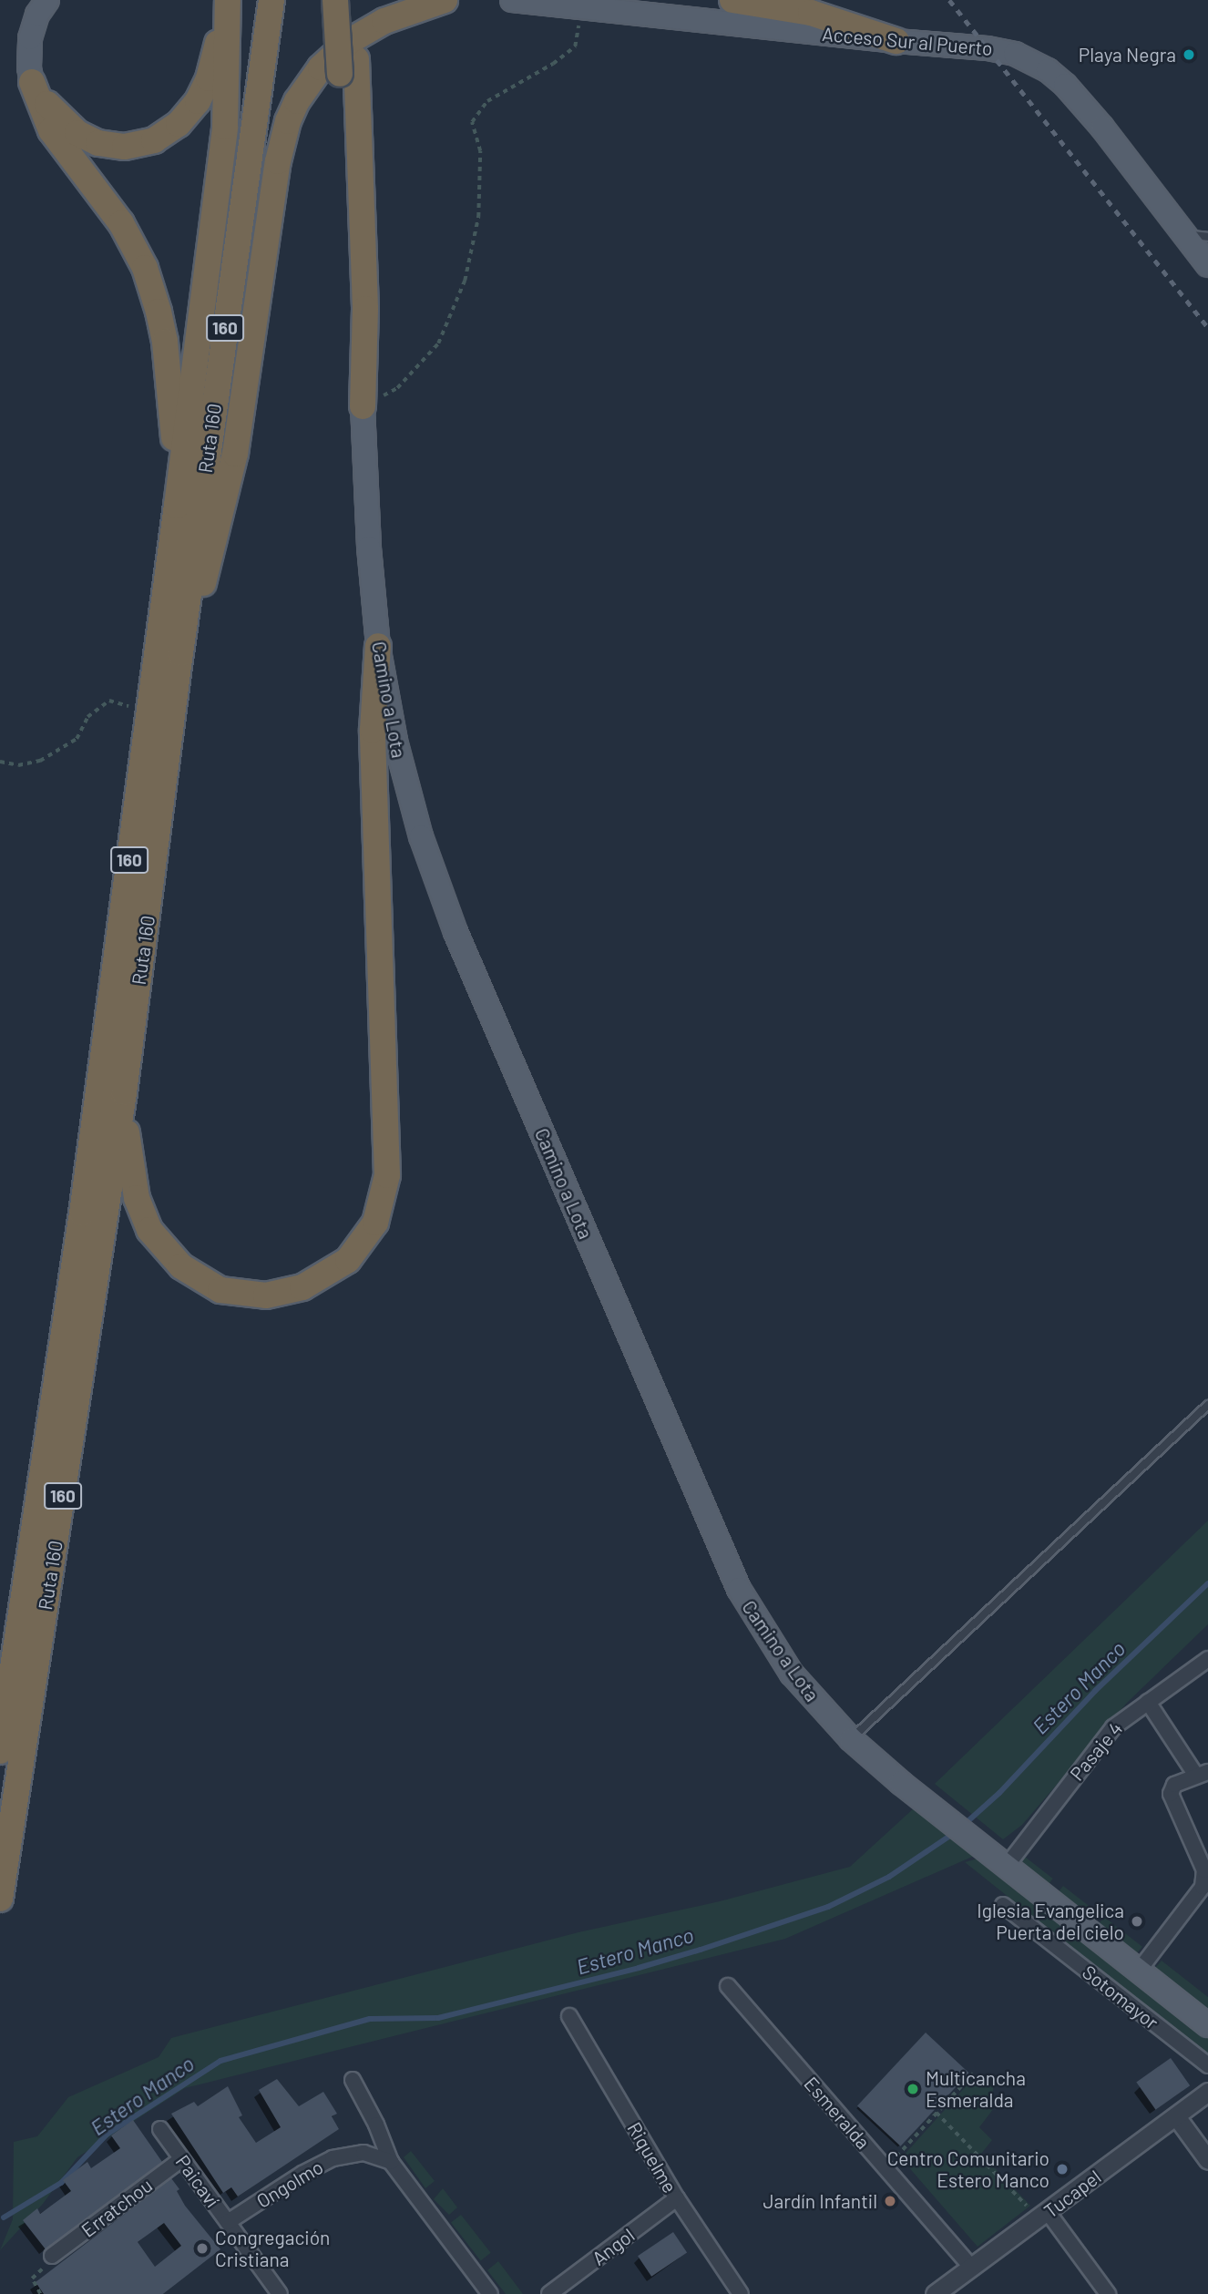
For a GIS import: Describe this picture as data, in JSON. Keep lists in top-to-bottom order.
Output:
{
  "streets": {
    "highway": ["160", "Ruta 160"],
    "main road": ["Acceso Sur al Puerto", "Camino a Lota", "Sotomayor"],
    "street": [
      "Pasaje 4",
      "Esmeralda",
      "Riquelme",
      "Paicaví",
      "Ongolmo",
      "Tucapel",
      "Erratchou",
      "Angol"
    ]
  },
  "crossings": [
    ["Camino a Lota", "Pasaje 4"],
    ["Camino a Lota", "Sotomayor"],
    ["Pasaje 4", "Sotomayor"],
    ["Esmeralda", "Tucapel"],
    ["Riquelme", "Angol"],
    ["Paicaví", "Ongolmo"],
    ["Paicaví", "Erratchou"]
  ],
  "water": ["Estero Manco"],
  "places": [
    "Playa Negra",
    "Iglesia Evangelica Puerta del cielo",
    "Multicancha Esmeralda",
    "Centro Comunitario Estero Manco",
    "Jardín Infantil",
    "Congregación Cristiana"
  ]
}
